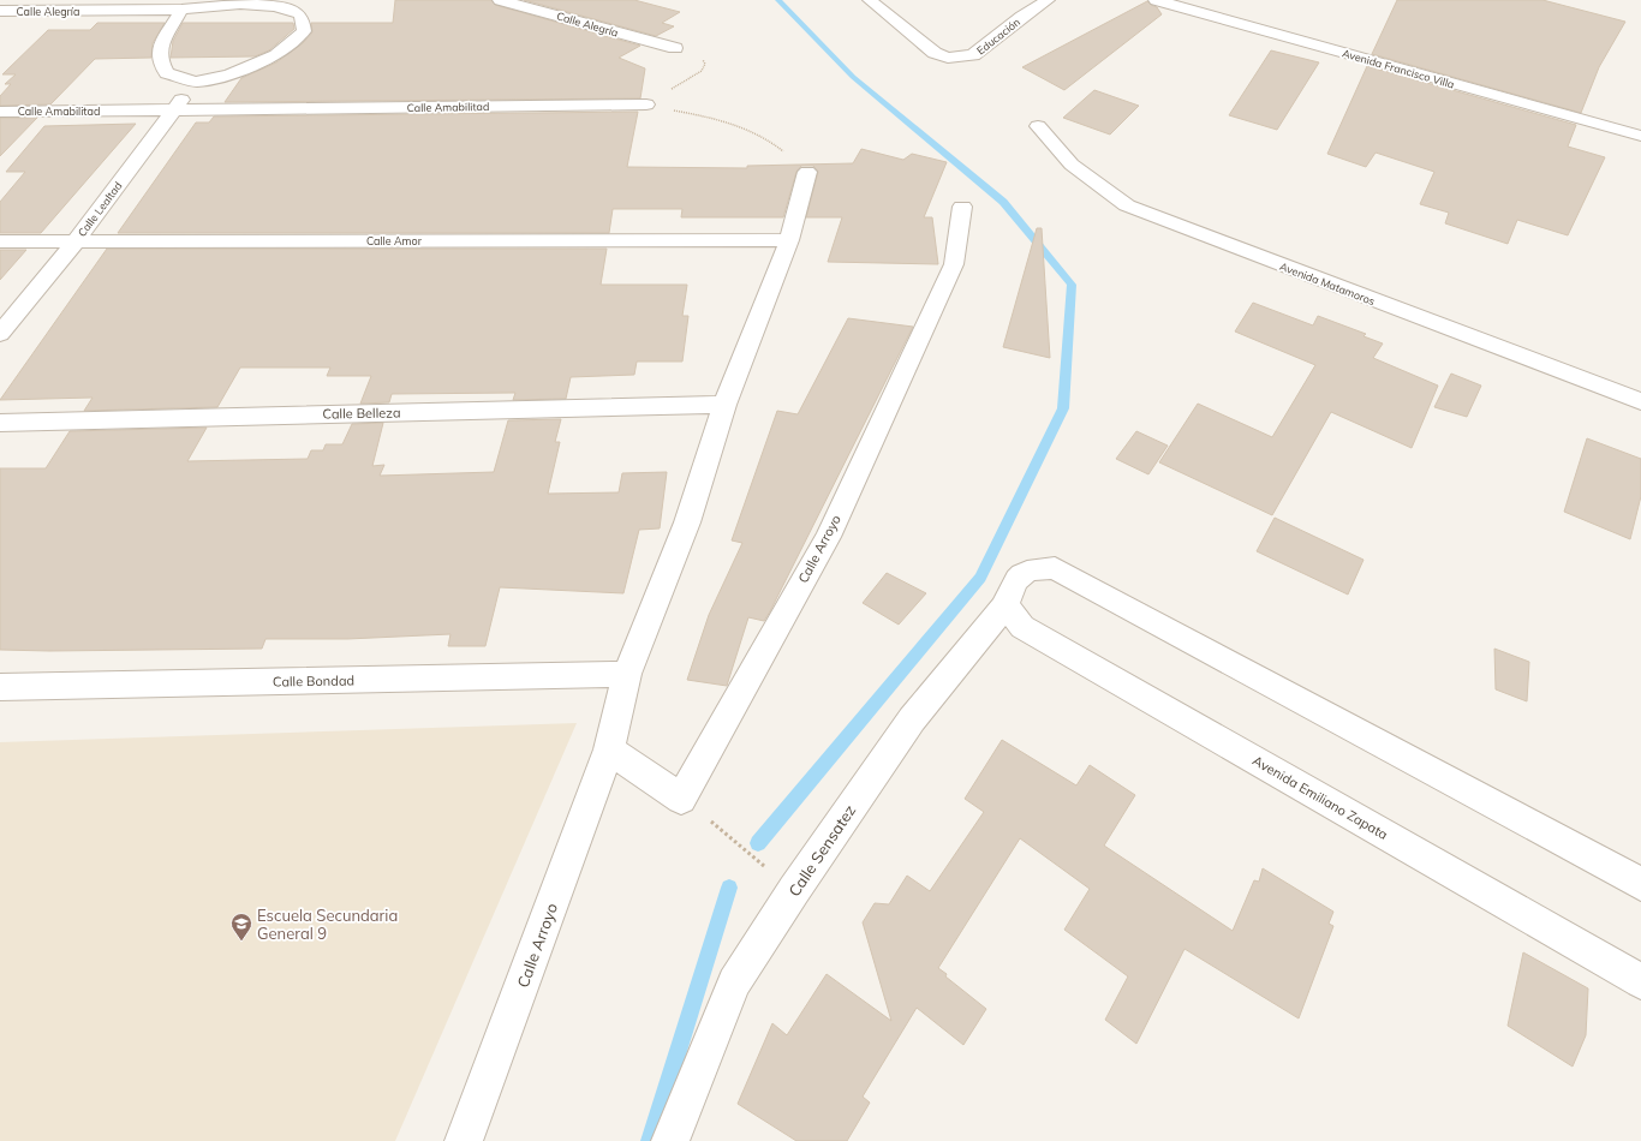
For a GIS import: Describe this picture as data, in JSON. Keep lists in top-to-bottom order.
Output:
{
  "streets": {
    "street": [
      "Calle Alegría",
      "Educación",
      "Avenida Francisco Villa",
      "Calle Amabilitad",
      "Calle Lealtad",
      "Calle Amor",
      "Avenida Matamoros",
      "Calle Belleza",
      "Calle Arroyo",
      "Calle Bondad",
      "Avenida Emiliano Zapata",
      "Calle Sensatez"
    ]
  },
  "crossings": [
    ["Calle Alegría", "Calle Lealtad"],
    ["Calle Amabilitad", "Calle Lealtad"],
    ["Calle Lealtad", "Calle Amor"],
    ["Calle Amor", "Calle Arroyo"],
    ["Calle Belleza", "Calle Arroyo"],
    ["Calle Arroyo", "Calle Bondad"],
    ["Avenida Emiliano Zapata", "Calle Sensatez"]
  ],
  "places": {
    "school or university": ["Escuela Secundaria General 9"]
  }
}
